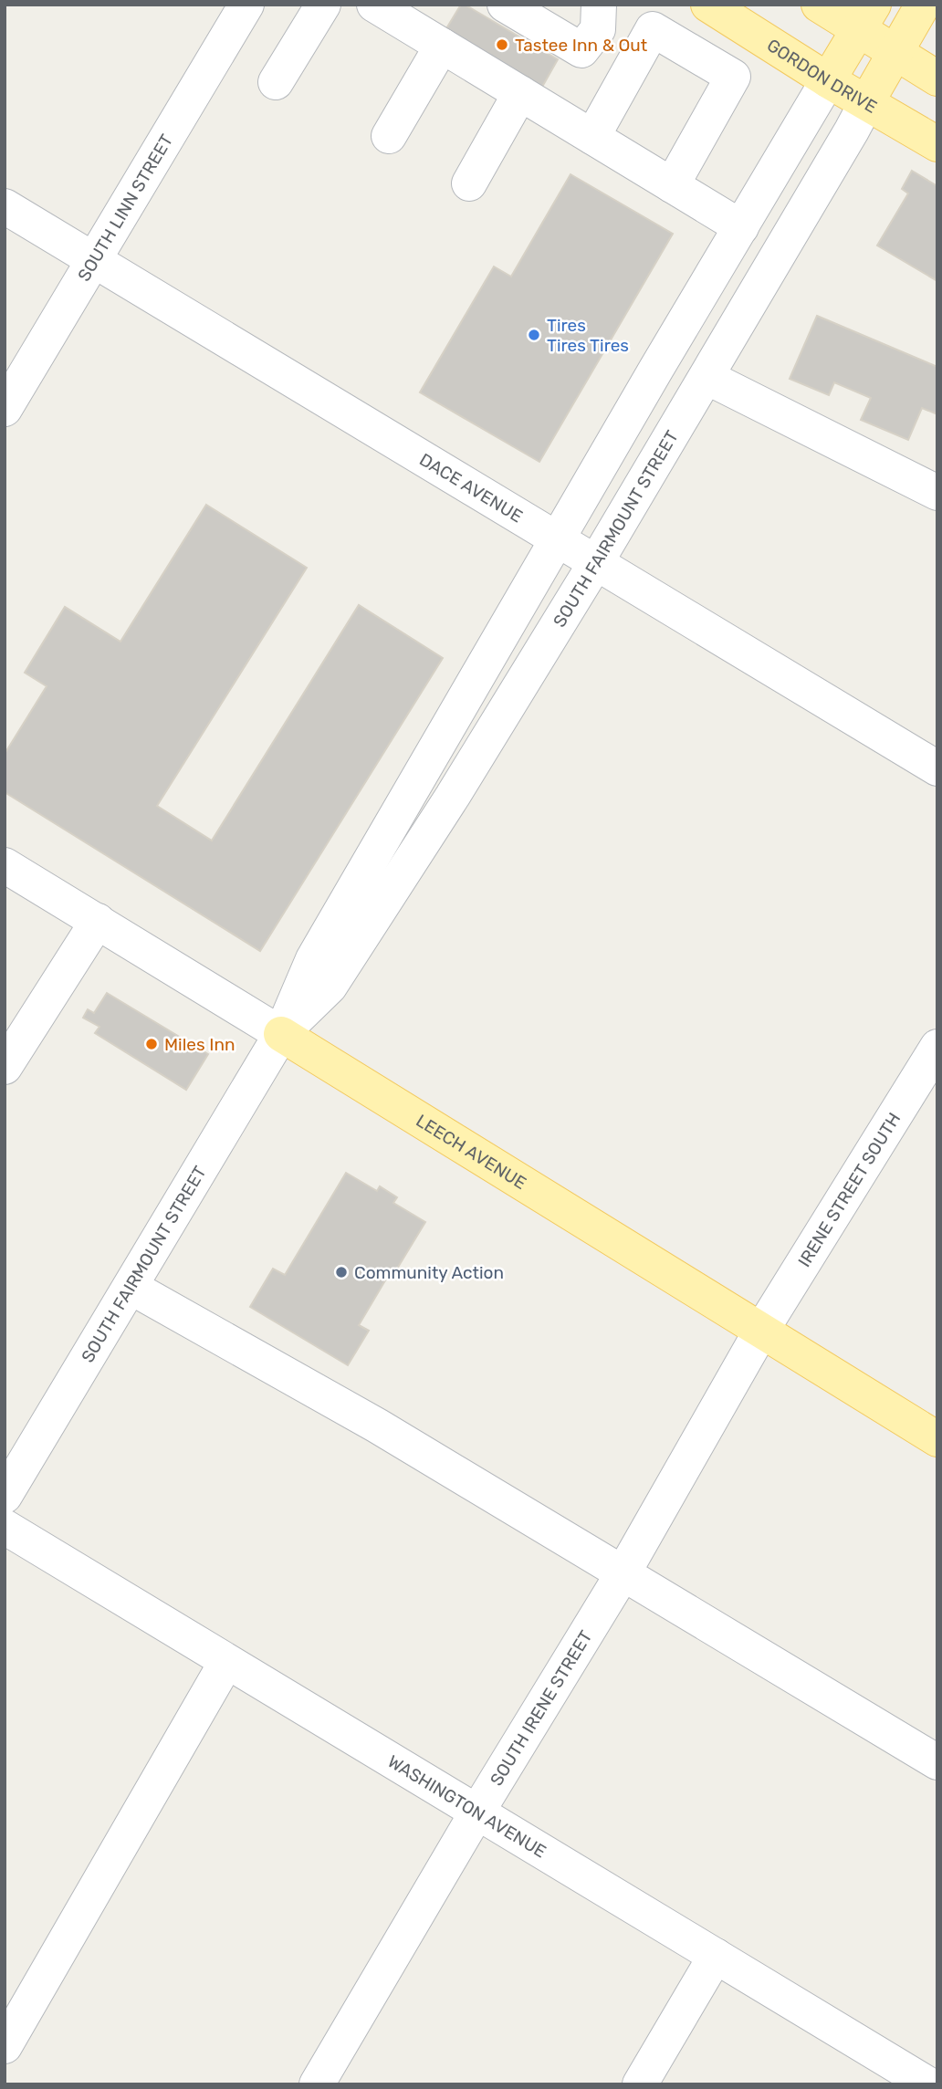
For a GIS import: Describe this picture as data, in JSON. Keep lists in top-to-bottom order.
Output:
{
  "streets": {
    "main road": ["GORDON DRIVE", "SOUTH FAIRMOUNT STREET", "LEECH AVENUE"],
    "street": [
      "SOUTH LINN STREET",
      "DACE AVENUE",
      "IRENE STREET SOUTH",
      "SOUTH IRENE STREET",
      "WASHINGTON AVENUE"
    ]
  },
  "crossings": [
    ["GORDON DRIVE", "SOUTH FAIRMOUNT STREET"],
    ["SOUTH LINN STREET", "DACE AVENUE"],
    ["DACE AVENUE", "SOUTH FAIRMOUNT STREET"],
    ["SOUTH FAIRMOUNT STREET", "LEECH AVENUE"],
    ["LEECH AVENUE", "IRENE STREET SOUTH"],
    ["LEECH AVENUE", "SOUTH IRENE STREET"],
    ["IRENE STREET SOUTH", "SOUTH IRENE STREET"],
    ["SOUTH IRENE STREET", "WASHINGTON AVENUE"]
  ],
  "places": [
    "Tastee Inn & Out",
    "Tires Tires Tires",
    "Miles Inn",
    "Community Action"
  ]
}
